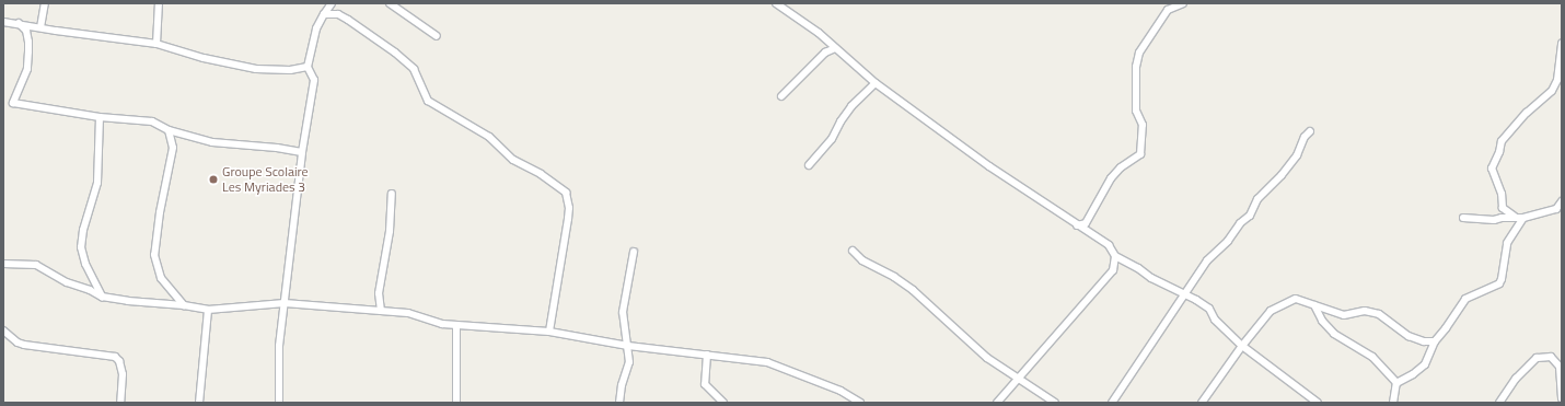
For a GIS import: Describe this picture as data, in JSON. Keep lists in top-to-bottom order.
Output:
{
  "places": ["Groupe Scolaire Les Myriades 3"]
}
